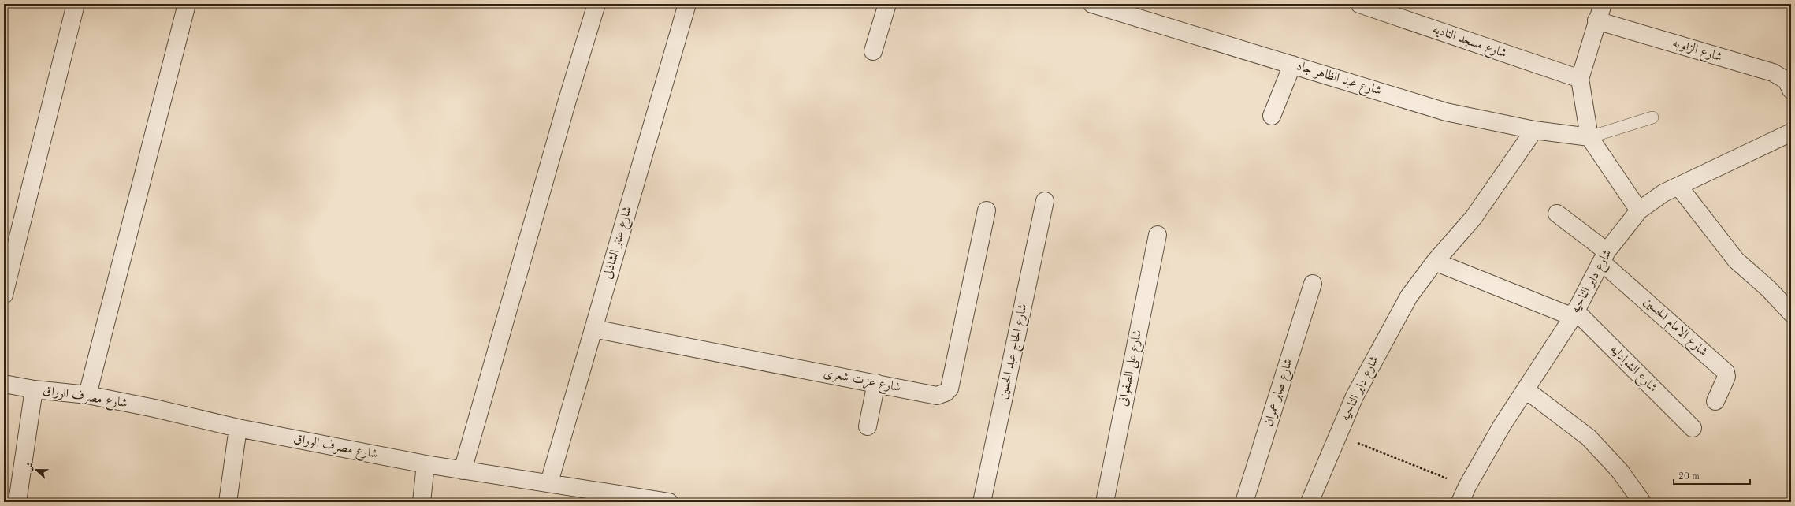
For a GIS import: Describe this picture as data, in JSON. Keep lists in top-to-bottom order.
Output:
{
  "streets": {
    "street": [
      "شارع مسجد الناديه",
      "شارع الزاويه",
      "شارع عبد الظاهر جاد",
      "شارع عنتر الشاذلى",
      "شارع داير الناحيه",
      "شارع الامام الحسين",
      "شارع الحاج عبد الحسين",
      "شارع على الصفوانى",
      "شارع الشوادليه",
      "شارع عزت شعرى",
      "شارع صابر عمران",
      "شارع مصرف الوراق"
    ]
  },
  "crossings": [
    ["شارع عبد الظاهر جاد", "شارع داير الناحيه"],
    ["شارع عنتر الشاذلى", "شارع عزت شعرى"],
    ["شارع عنتر الشاذلى", "شارع مصرف الوراق"],
    ["شارع داير الناحيه", "شارع الامام الحسين"],
    ["شارع داير الناحيه", "شارع الشوادليه"]
  ],
  "scale_bar": "20 m",
  "north": "left"
}
